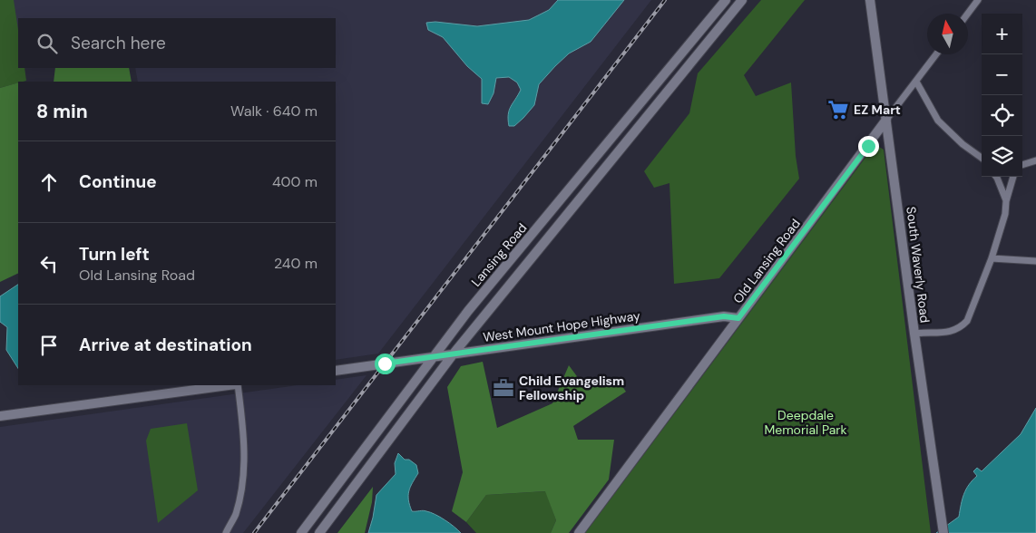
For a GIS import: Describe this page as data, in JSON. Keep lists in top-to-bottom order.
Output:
{
  "streets": {
    "main road": [
      "Lansing Road",
      "Old Lansing Road",
      "South Waverly Road",
      "West Mount Hope Highway"
    ]
  },
  "crossings": [
    ["Lansing Road", "West Mount Hope Highway"],
    ["Old Lansing Road", "South Waverly Road"],
    ["Old Lansing Road", "West Mount Hope Highway"]
  ],
  "parks": ["Deepdale Memorial Park"],
  "places": {
    "supermarket": ["EZ Mart"],
    "office": ["Child Evangelism Fellowship"]
  },
  "north": "top",
  "page": {
    "map_buttons": ["+", "−"],
    "search": "Search here",
    "heading": ["8 min", "Walk · 640 m"],
    "list": [
      ["Continue", "400 m"],
      ["Turn left", "Old Lansing Road", "240 m"],
      "Arrive at destination"
    ]
  }
}
